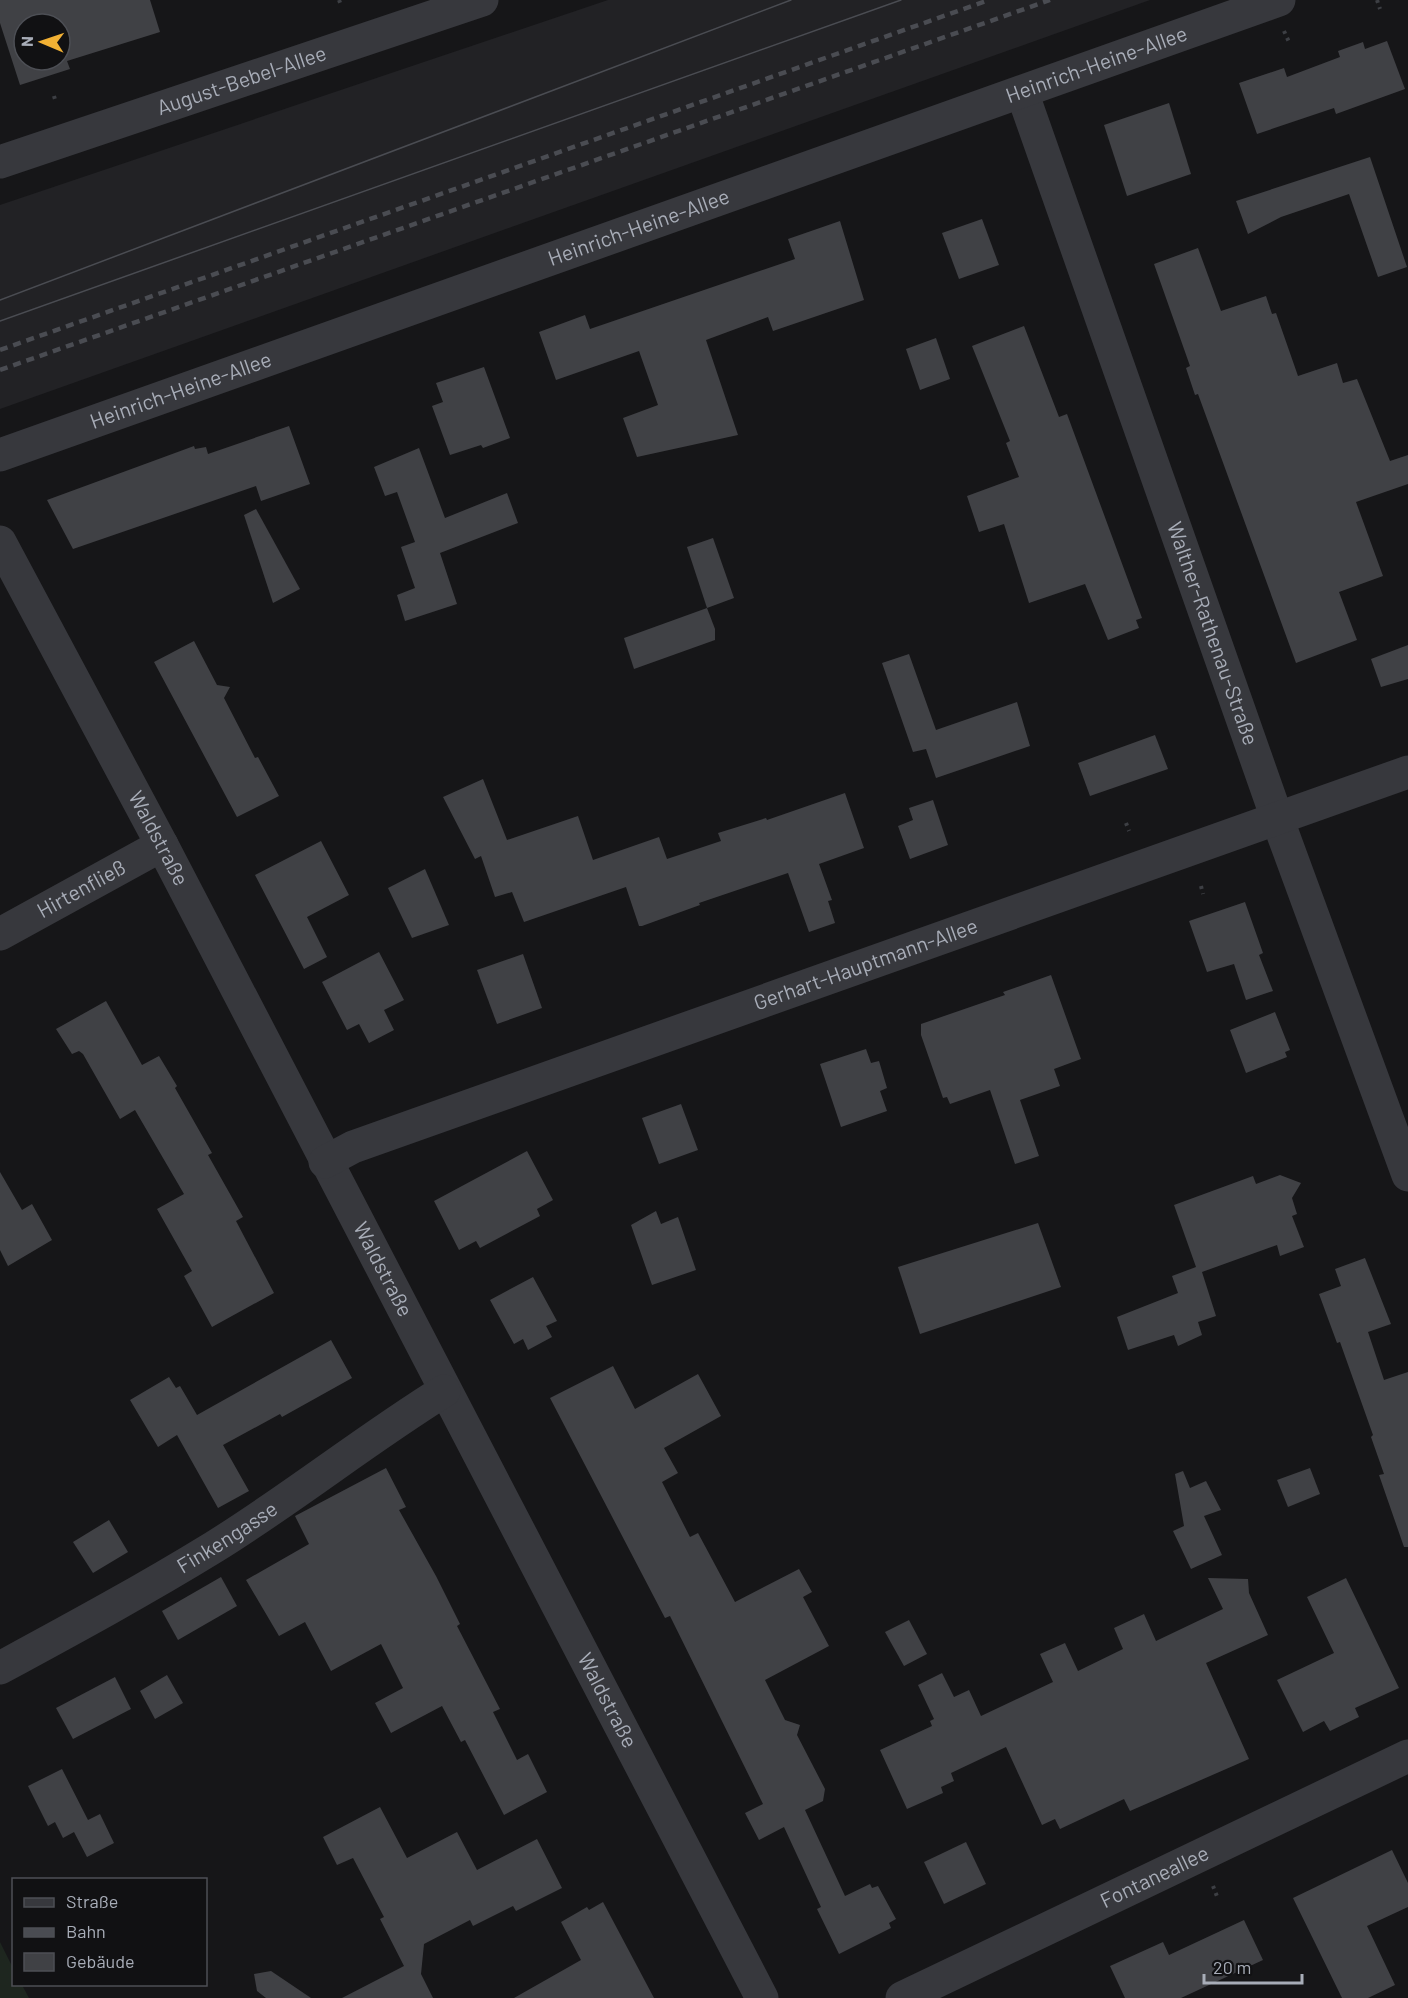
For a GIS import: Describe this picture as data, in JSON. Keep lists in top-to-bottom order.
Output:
{
  "streets": {
    "street": [
      "Heinrich-Heine-Allee",
      "August-Bebel-Allee",
      "Walther-Rathenau-Straße",
      "Waldstraße",
      "Hirtenfließ",
      "Gerhart-Hauptmann-Allee",
      "Finkengasse",
      "Fontaneallee"
    ]
  },
  "crossings": [
    ["Heinrich-Heine-Allee", "Walther-Rathenau-Straße"],
    ["Walther-Rathenau-Straße", "Gerhart-Hauptmann-Allee"],
    ["Waldstraße", "Hirtenfließ"],
    ["Waldstraße", "Gerhart-Hauptmann-Allee"],
    ["Waldstraße", "Finkengasse"]
  ],
  "legend": ["Straße", "Bahn", "Gebäude"],
  "scale_bar": "20 m",
  "north": "left"
}
